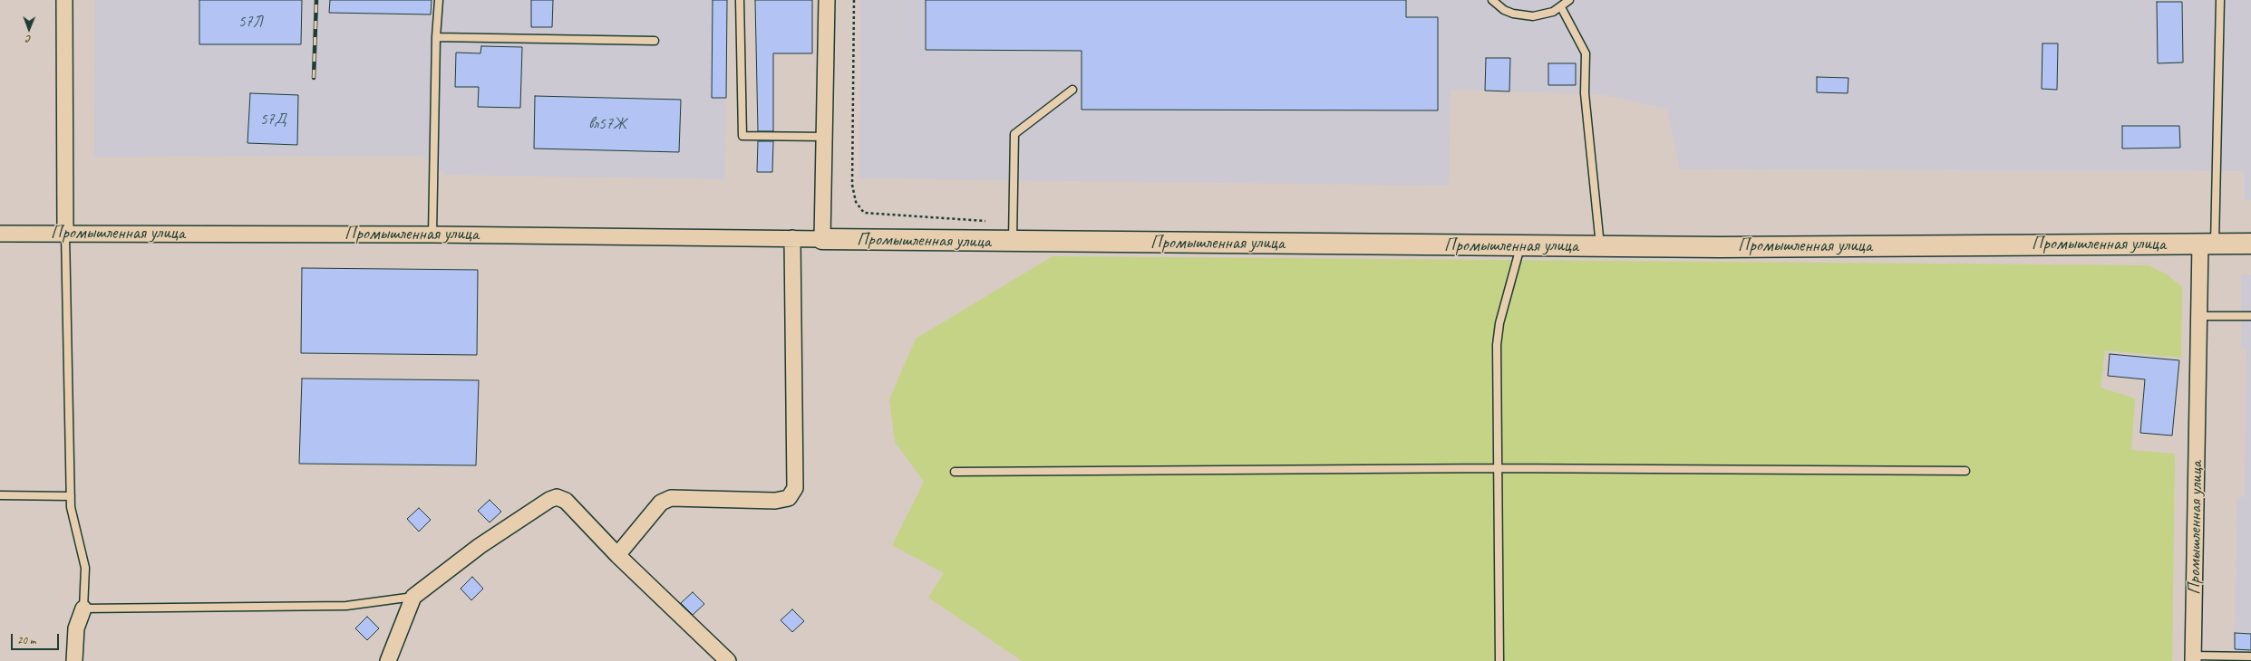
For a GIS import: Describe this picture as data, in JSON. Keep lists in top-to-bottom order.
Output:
{
  "streets": {
    "street": ["Промышленная улица"]
  },
  "house_numbers": ["57Л", "57Д", "вл57Ж"],
  "scale_bar": "20 m",
  "north": "bottom"
}
